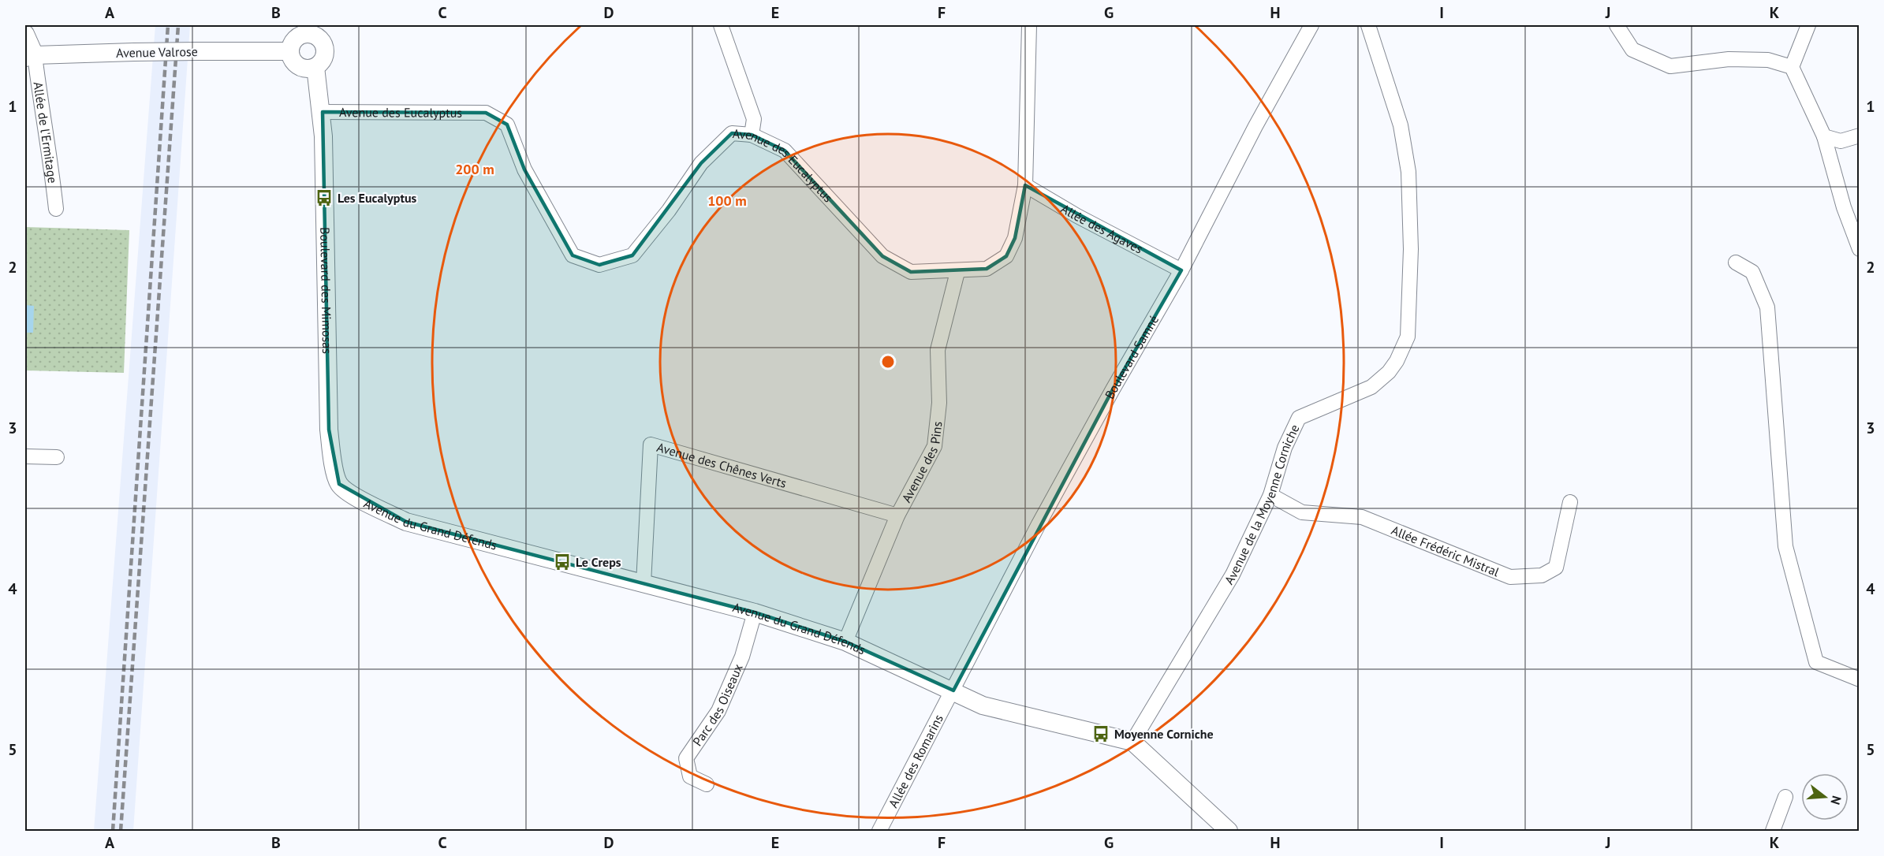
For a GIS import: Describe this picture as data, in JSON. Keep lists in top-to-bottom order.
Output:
{
  "streets": {
    "street": [
      "Avenue Valrose",
      "Avenue des Eucalyptus",
      "Allée de l'Ermitage",
      "Allée des Agaves",
      "Boulevard des Mimosas",
      "Boulevard Samné",
      "Avenue des Pins",
      "Avenue des Chênes Verts",
      "Avenue de la Moyenne Corniche",
      "Avenue du Grand Défends",
      "Allée Frédéric Mistral",
      "Parc des Oiseaux",
      "Allée des Romarins"
    ]
  },
  "crossings": [
    ["Avenue Valrose", "Allée de l'Ermitage"],
    ["Avenue Valrose", "Boulevard des Mimosas"],
    ["Avenue des Eucalyptus", "Allée des Agaves"],
    ["Avenue des Eucalyptus", "Boulevard des Mimosas"],
    ["Avenue des Eucalyptus", "Avenue des Pins"],
    ["Allée des Agaves", "Boulevard Samné"],
    ["Boulevard des Mimosas", "Avenue du Grand Défends"],
    ["Boulevard Samné", "Avenue du Grand Défends"],
    ["Boulevard Samné", "Allée des Romarins"],
    ["Avenue des Pins", "Avenue des Chênes Verts"],
    ["Avenue des Pins", "Avenue du Grand Défends"],
    ["Avenue des Chênes Verts", "Avenue du Grand Défends"],
    ["Avenue de la Moyenne Corniche", "Avenue du Grand Défends"],
    ["Avenue de la Moyenne Corniche", "Allée Frédéric Mistral"],
    ["Avenue du Grand Défends", "Parc des Oiseaux"],
    ["Avenue du Grand Défends", "Allée des Romarins"]
  ],
  "places": {
    "bus stop": ["Les Eucalyptus", "Le Creps", "Moyenne Corniche"]
  },
  "north": "right",
  "grid": {
    "columns": [
      "A",
      "B",
      "C",
      "D",
      "E",
      "F",
      "G",
      "H",
      "I",
      "J",
      "K"
    ],
    "rows": [
      "1",
      "2",
      "3",
      "4",
      "5"
    ]
  },
  "rings": ["200 m", "100 m"]
}
